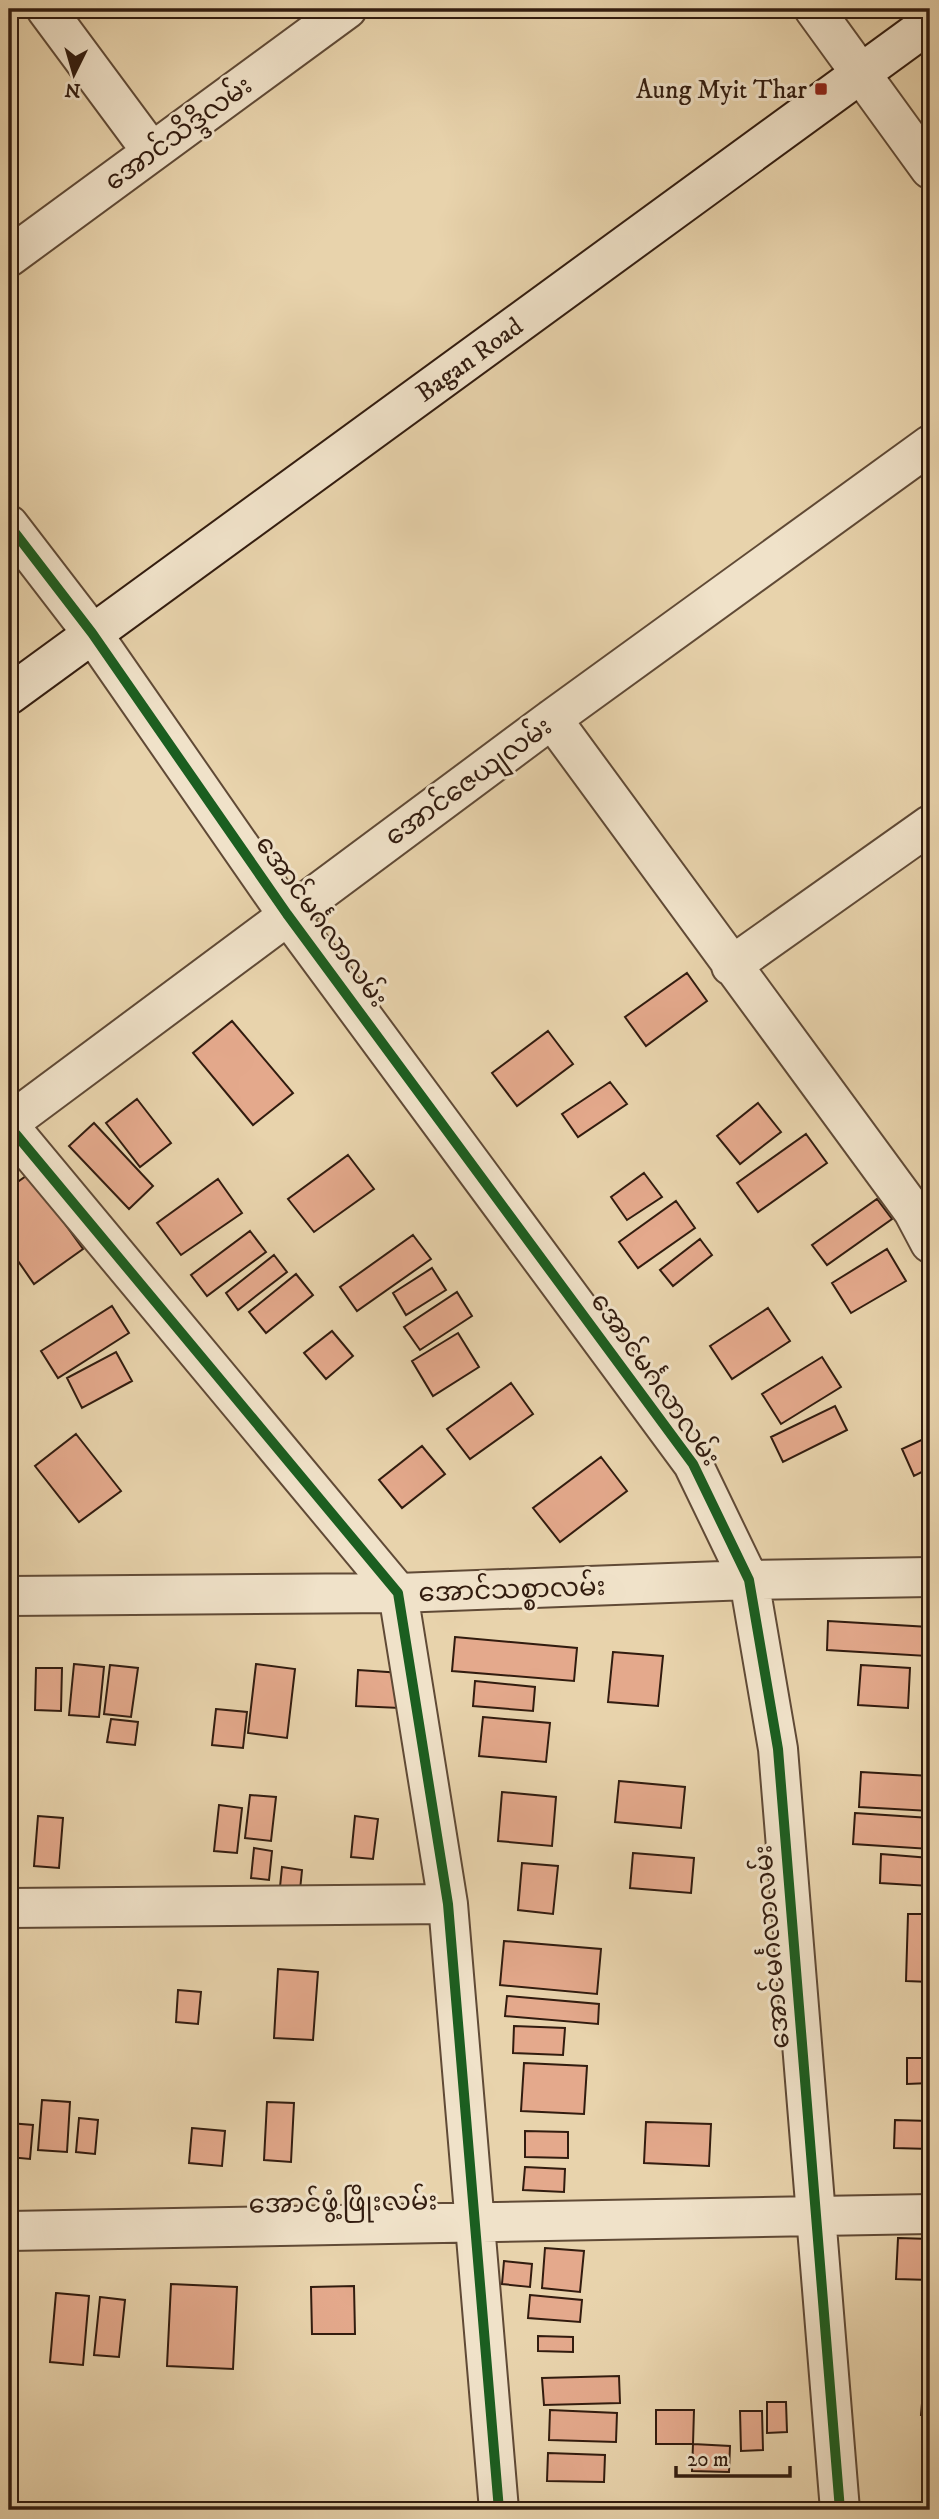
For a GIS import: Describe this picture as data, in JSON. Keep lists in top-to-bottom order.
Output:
{
  "streets": {
    "street": [
      "အောင်သိဒ္ဒိလမ်း",
      "Bagan Road",
      "အောင်ဇေယျလမ်း",
      "အောင်မင်္ဂလာလမ်း",
      "အောင်သစ္စာလမ်း",
      "အောင်ဖွံ့ဖြိုးလမ်း"
    ]
  },
  "crossings": [
    ["Bagan Road", "အောင်မင်္ဂလာလမ်း"],
    ["အောင်ဇေယျလမ်း", "အောင်မင်္ဂလာလမ်း"],
    ["အောင်မင်္ဂလာလမ်း", "အောင်သစ္စာလမ်း"],
    ["အောင်မင်္ဂလာလမ်း", "အောင်ဖွံ့ဖြိုးလမ်း"]
  ],
  "places": {
    "transit": ["Aung Myit Thar"]
  },
  "scale_bar": "20 m",
  "north": "bottom"
}
